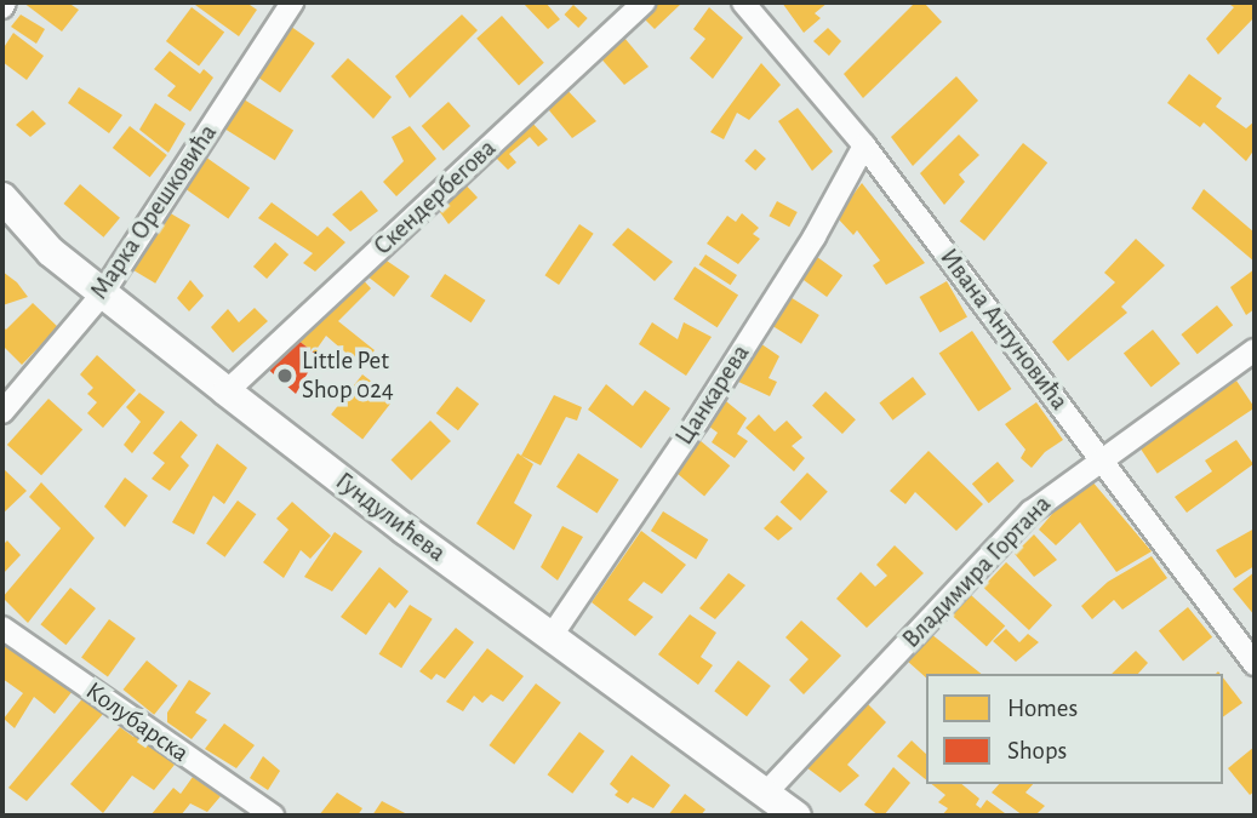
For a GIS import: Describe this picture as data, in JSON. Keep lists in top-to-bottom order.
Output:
{
  "streets": {
    "street": [
      "Скендербегова",
      "Марка Орешковића",
      "Ивана Антуновића",
      "Цанкарева",
      "Гундулићева",
      "Владимира Гортана",
      "Колубарска"
    ]
  },
  "crossings": [
    ["Скендербегова", "Гундулићева"],
    ["Марка Орешковића", "Гундулићева"],
    ["Ивана Антуновића", "Цанкарева"],
    ["Ивана Антуновића", "Владимира Гортана"],
    ["Цанкарева", "Гундулићева"],
    ["Гундулићева", "Владимира Гортана"]
  ],
  "places": ["Little Pet Shop 024"],
  "legend": ["Homes", "Shops"]
}
